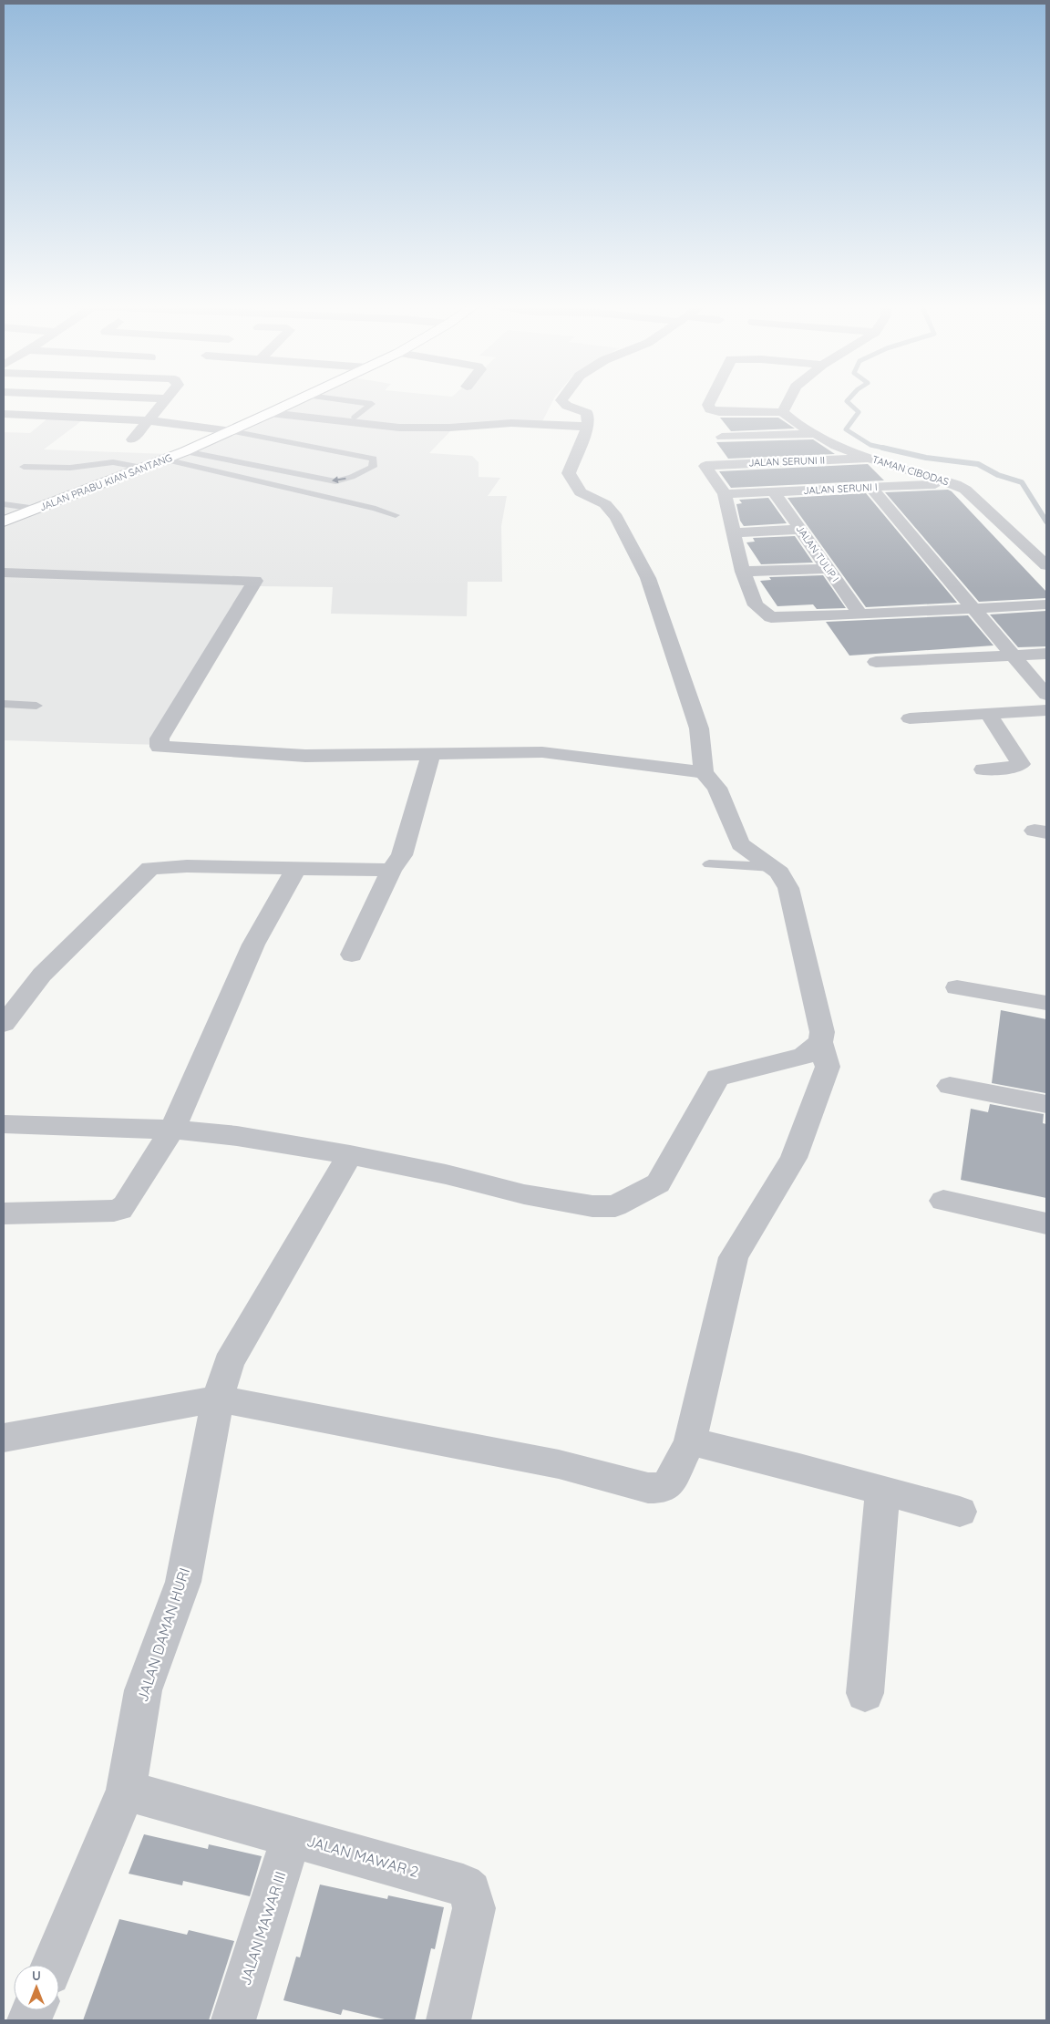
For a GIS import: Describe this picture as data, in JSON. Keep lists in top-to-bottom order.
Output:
{
  "streets": {
    "main road": ["JALAN PRABU KIAN SANTANG"],
    "street": [
      "JALAN SERUNI II",
      "TAMAN CIBODAS",
      "JALAN SERUNI I",
      "JALAN TULIP I",
      "JALAN DAMAN HURI",
      "JALAN MAWAR 2",
      "JALAN MAWAR III"
    ]
  },
  "crossings": [
    ["JALAN SERUNI II", "TAMAN CIBODAS"],
    ["JALAN SERUNI II", "JALAN SERUNI I"],
    ["TAMAN CIBODAS", "JALAN SERUNI I"],
    ["JALAN SERUNI I", "JALAN TULIP I"],
    ["JALAN DAMAN HURI", "JALAN MAWAR 2"],
    ["JALAN MAWAR 2", "JALAN MAWAR III"]
  ],
  "north": "top"
}
